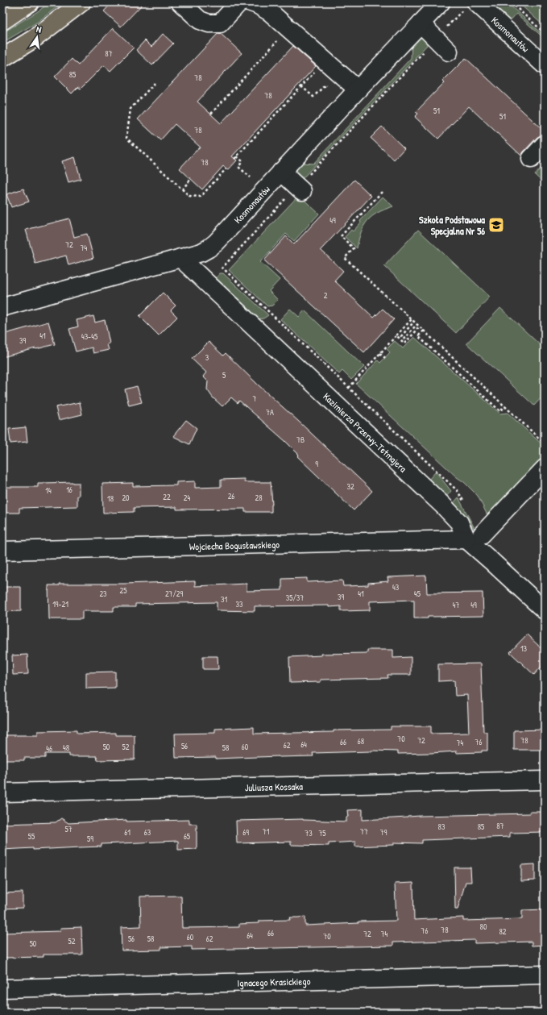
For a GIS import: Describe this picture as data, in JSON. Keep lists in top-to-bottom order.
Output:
{
  "streets": {
    "street": [
      "Kosmonautów",
      "Kazimierza Przerwy-Tetmajera",
      "Wojciecha Bogusławskiego",
      "Juliusza Kossaka",
      "Ignacego Krasickiego"
    ]
  },
  "crossings": [
    ["Kosmonautów", "Kazimierza Przerwy-Tetmajera"],
    ["Kazimierza Przerwy-Tetmajera", "Wojciecha Bogusławskiego"]
  ],
  "places": {
    "school or university": ["Szkoła Podstawowa Specjalna Nr 56"]
  },
  "house_numbers": [
    "87",
    "85",
    "78",
    "78",
    "51",
    "51",
    "78",
    "78",
    "49",
    "72",
    "74",
    "2",
    "41",
    "43-45",
    "39",
    "3",
    "5",
    "7",
    "7A",
    "7B",
    "9",
    "32",
    "16",
    "14",
    "26",
    "22",
    "20",
    "24",
    "28",
    "18",
    "43",
    "25",
    "23",
    "27/29",
    "41",
    "45",
    "39",
    "35/37",
    "31",
    "19-21",
    "33",
    "47",
    "49",
    "13",
    "70",
    "72",
    "78",
    "68",
    "66",
    "76",
    "74",
    "64",
    "62",
    "56",
    "50",
    "52",
    "60",
    "48",
    "58",
    "46",
    "87",
    "83",
    "85",
    "57",
    "71",
    "77",
    "61",
    "63",
    "69",
    "79",
    "73",
    "75",
    "55",
    "65",
    "59",
    "80",
    "78",
    "76",
    "82",
    "66",
    "72",
    "74",
    "64",
    "70",
    "60",
    "56",
    "58",
    "62",
    "52",
    "50"
  ],
  "north": "top"
}
